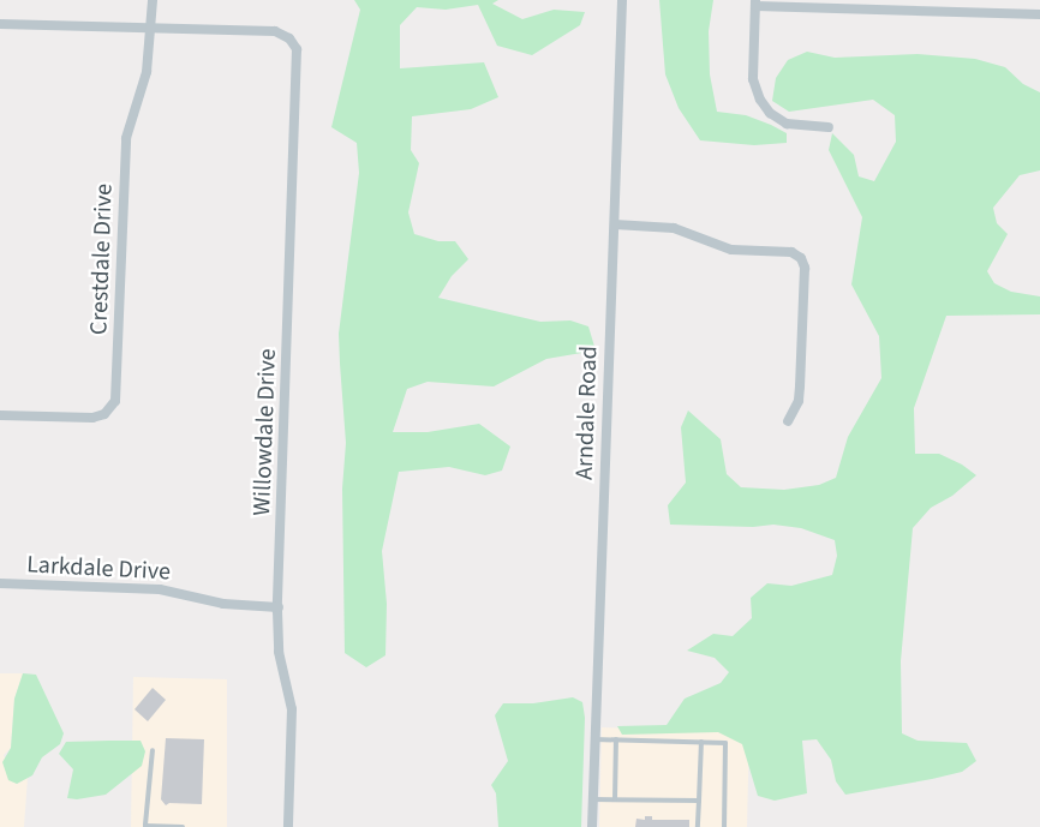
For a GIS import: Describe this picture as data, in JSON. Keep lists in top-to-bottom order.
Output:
{
  "streets": {
    "street": [
      "Crestdale Drive",
      "Arndale Road",
      "Willowdale Drive",
      "Larkdale Drive"
    ]
  },
  "crossings": [
    ["Crestdale Drive", "Willowdale Drive"],
    ["Willowdale Drive", "Larkdale Drive"]
  ]
}
